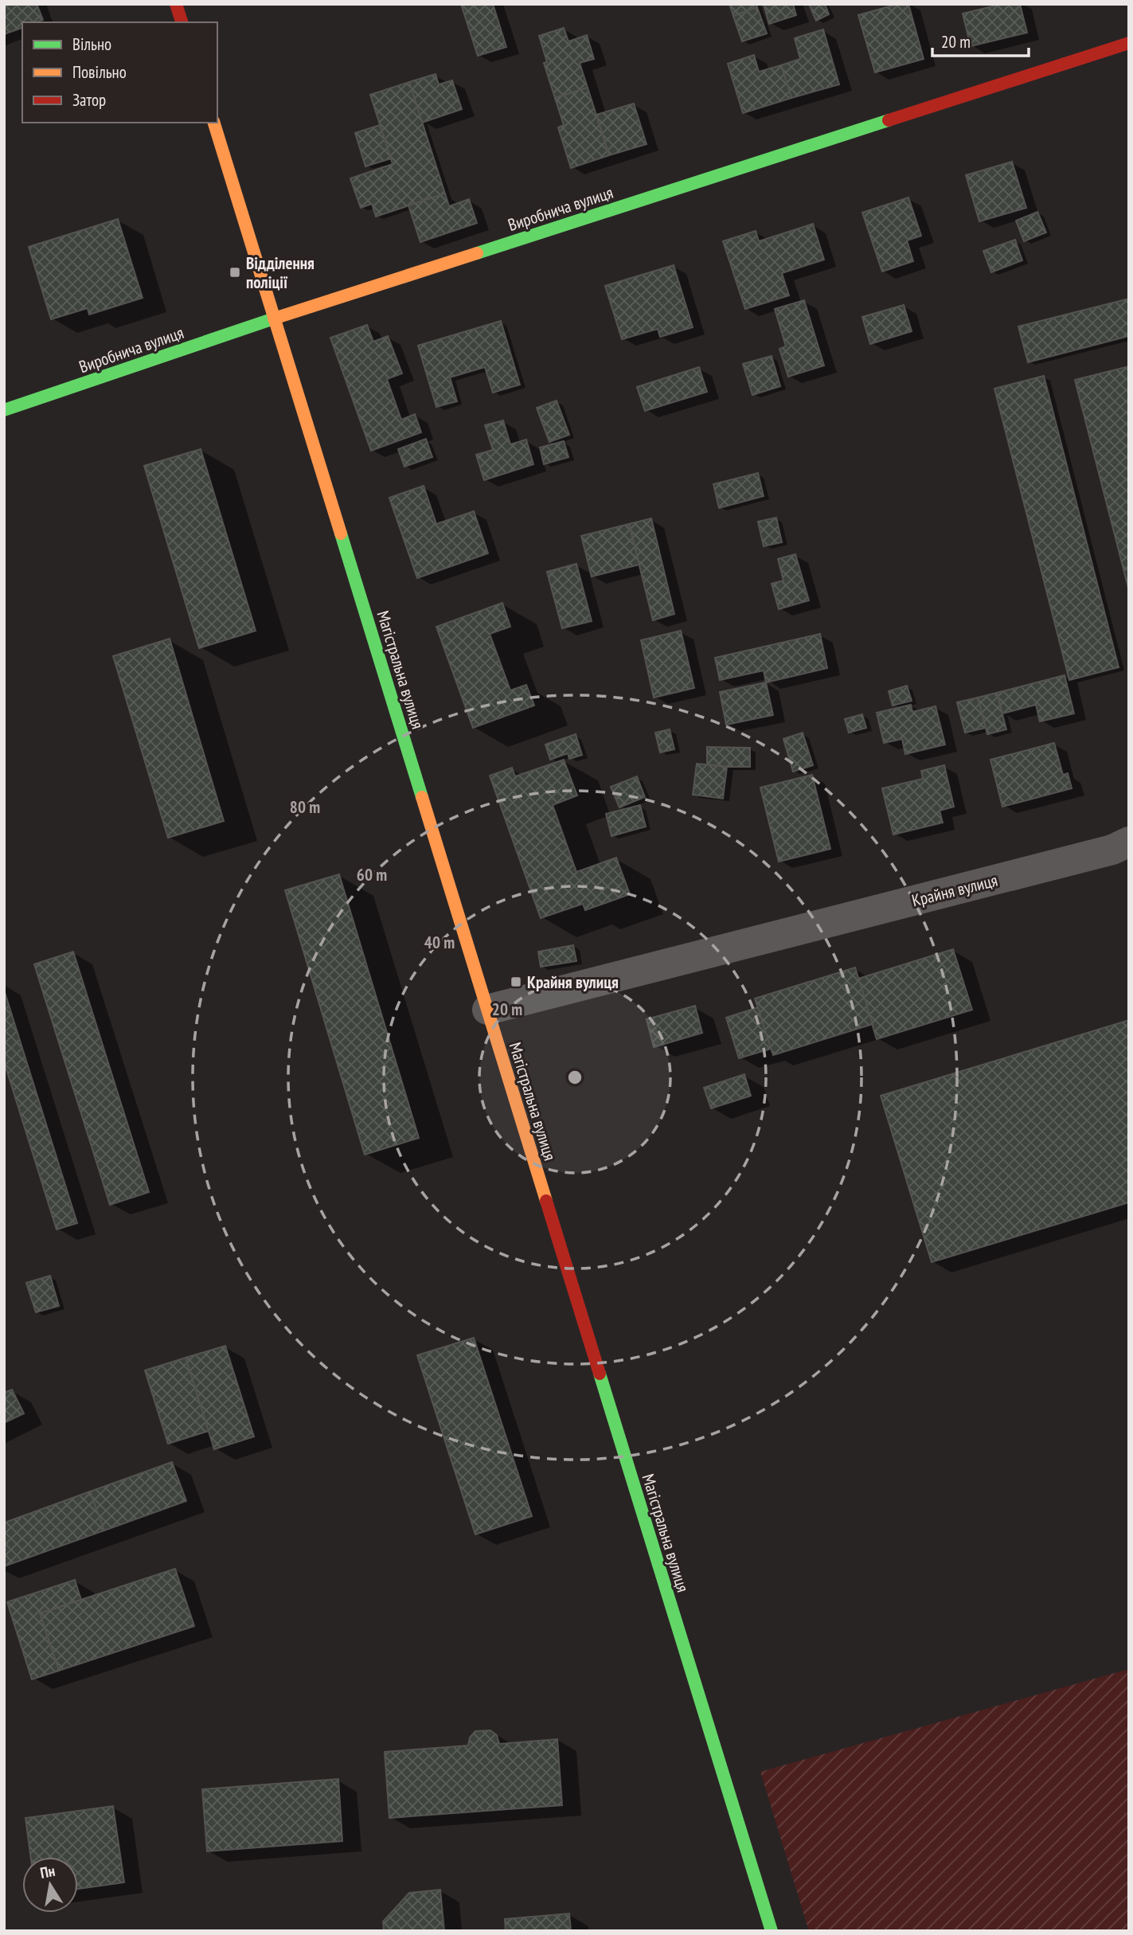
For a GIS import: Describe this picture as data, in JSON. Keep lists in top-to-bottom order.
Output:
{
  "streets": {
    "street": ["Виробнича вулиця", "Магістральна вулиця", "Крайня вулиця"]
  },
  "crossings": [
    ["Виробнича вулиця", "Магістральна вулиця"],
    ["Магістральна вулиця", "Крайня вулиця"]
  ],
  "places": {
    "transit": ["Відділення поліції", "Крайня вулиця"]
  },
  "legend": ["Вільно", "Повільно", "Затор"],
  "scale_bar": "20 m",
  "north": "top",
  "rings": [
    "80 m",
    "60 m",
    "40 m",
    "20 m"
  ]
}
